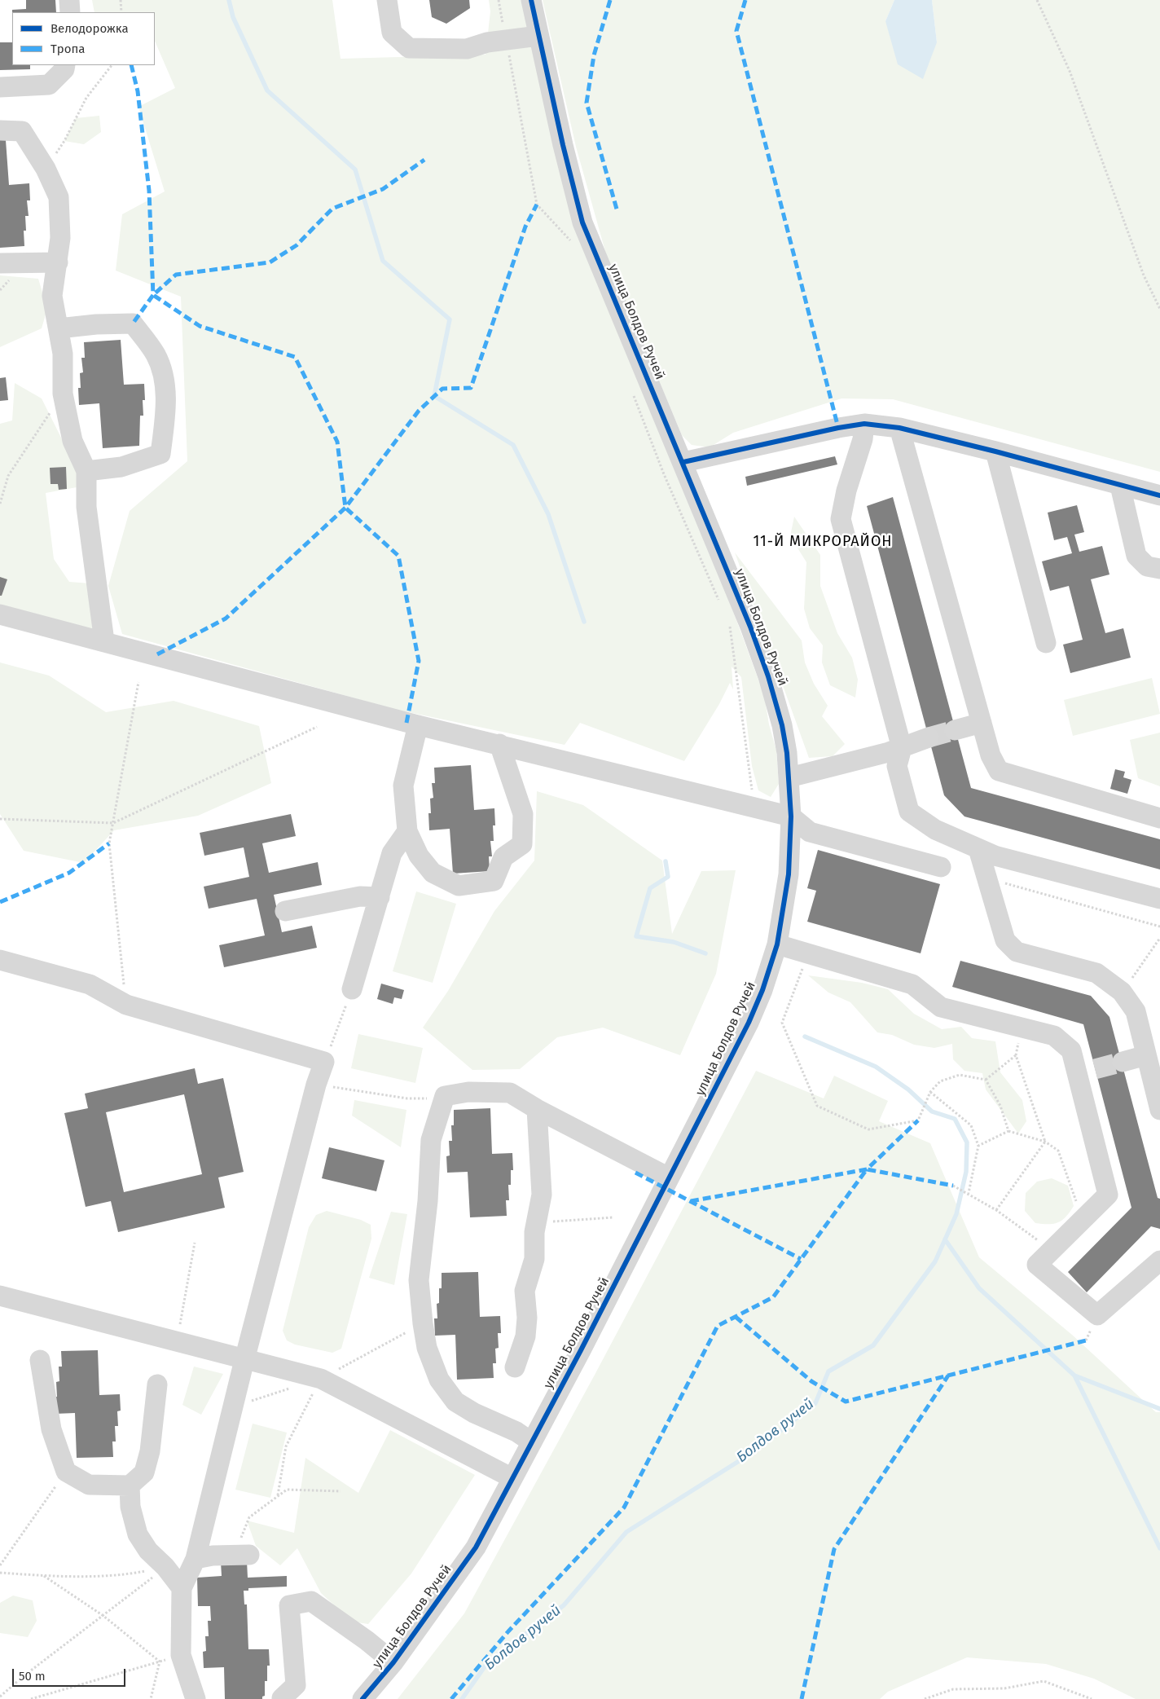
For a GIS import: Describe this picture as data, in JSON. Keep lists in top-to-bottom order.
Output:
{
  "streets": {
    "street": ["улица Болдов Ручей"]
  },
  "districts": ["11-Й МИКРОРАЙОН"],
  "water": ["Болдов ручей"],
  "legend": ["Велодорожка", "Тропа"],
  "scale_bar": "50 m"
}
